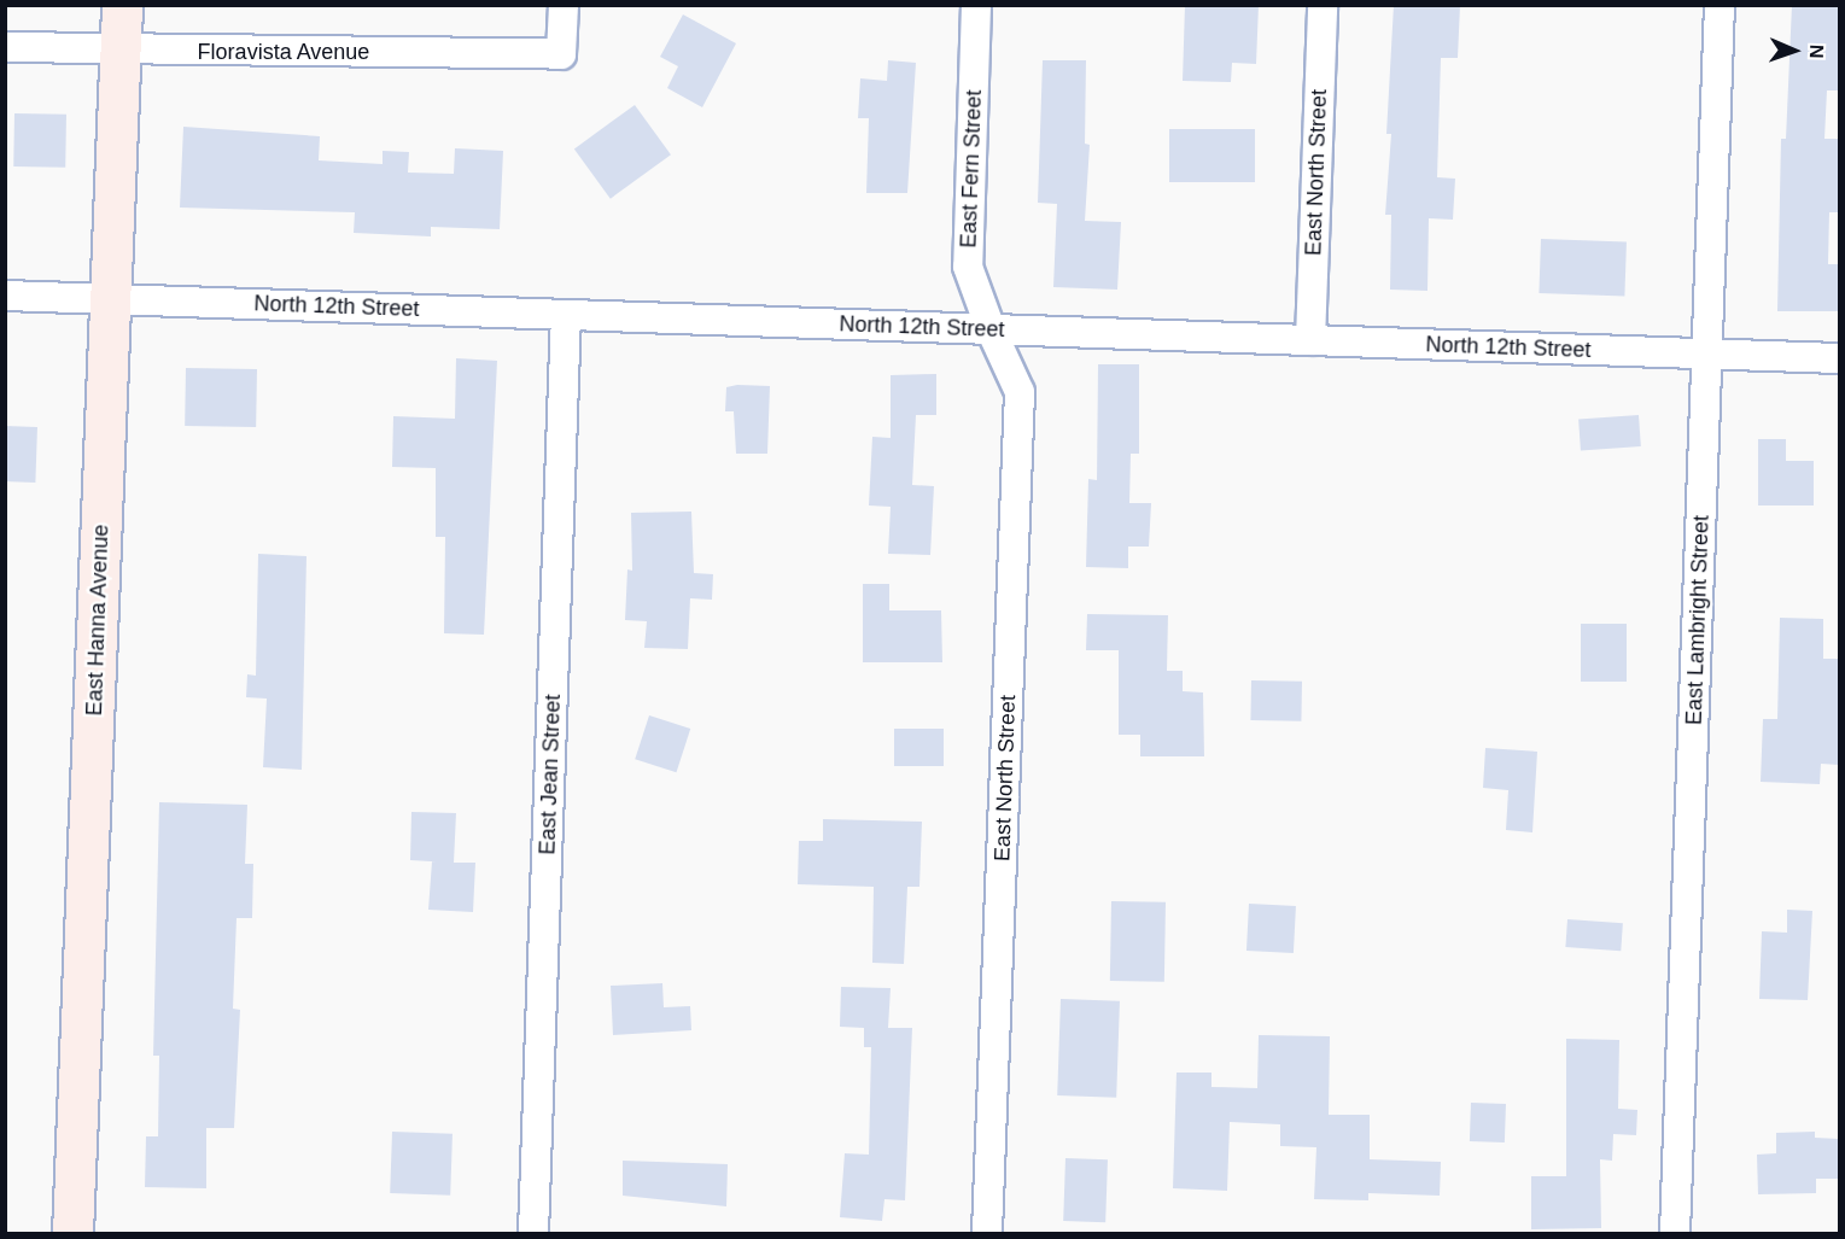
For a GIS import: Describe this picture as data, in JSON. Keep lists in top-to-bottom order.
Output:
{
  "streets": {
    "street": [
      "Floravista Avenue",
      "East Fern Street",
      "East North Street",
      "North 12th Street",
      "East Hanna Avenue",
      "East Lambright Street",
      "East Jean Street"
    ]
  },
  "crossings": [
    ["Floravista Avenue", "East Hanna Avenue"],
    ["East Fern Street", "East North Street"],
    ["East Fern Street", "North 12th Street"],
    ["East North Street", "North 12th Street"],
    ["North 12th Street", "East Hanna Avenue"],
    ["North 12th Street", "East Lambright Street"],
    ["North 12th Street", "East Jean Street"]
  ],
  "north": "right"
}
